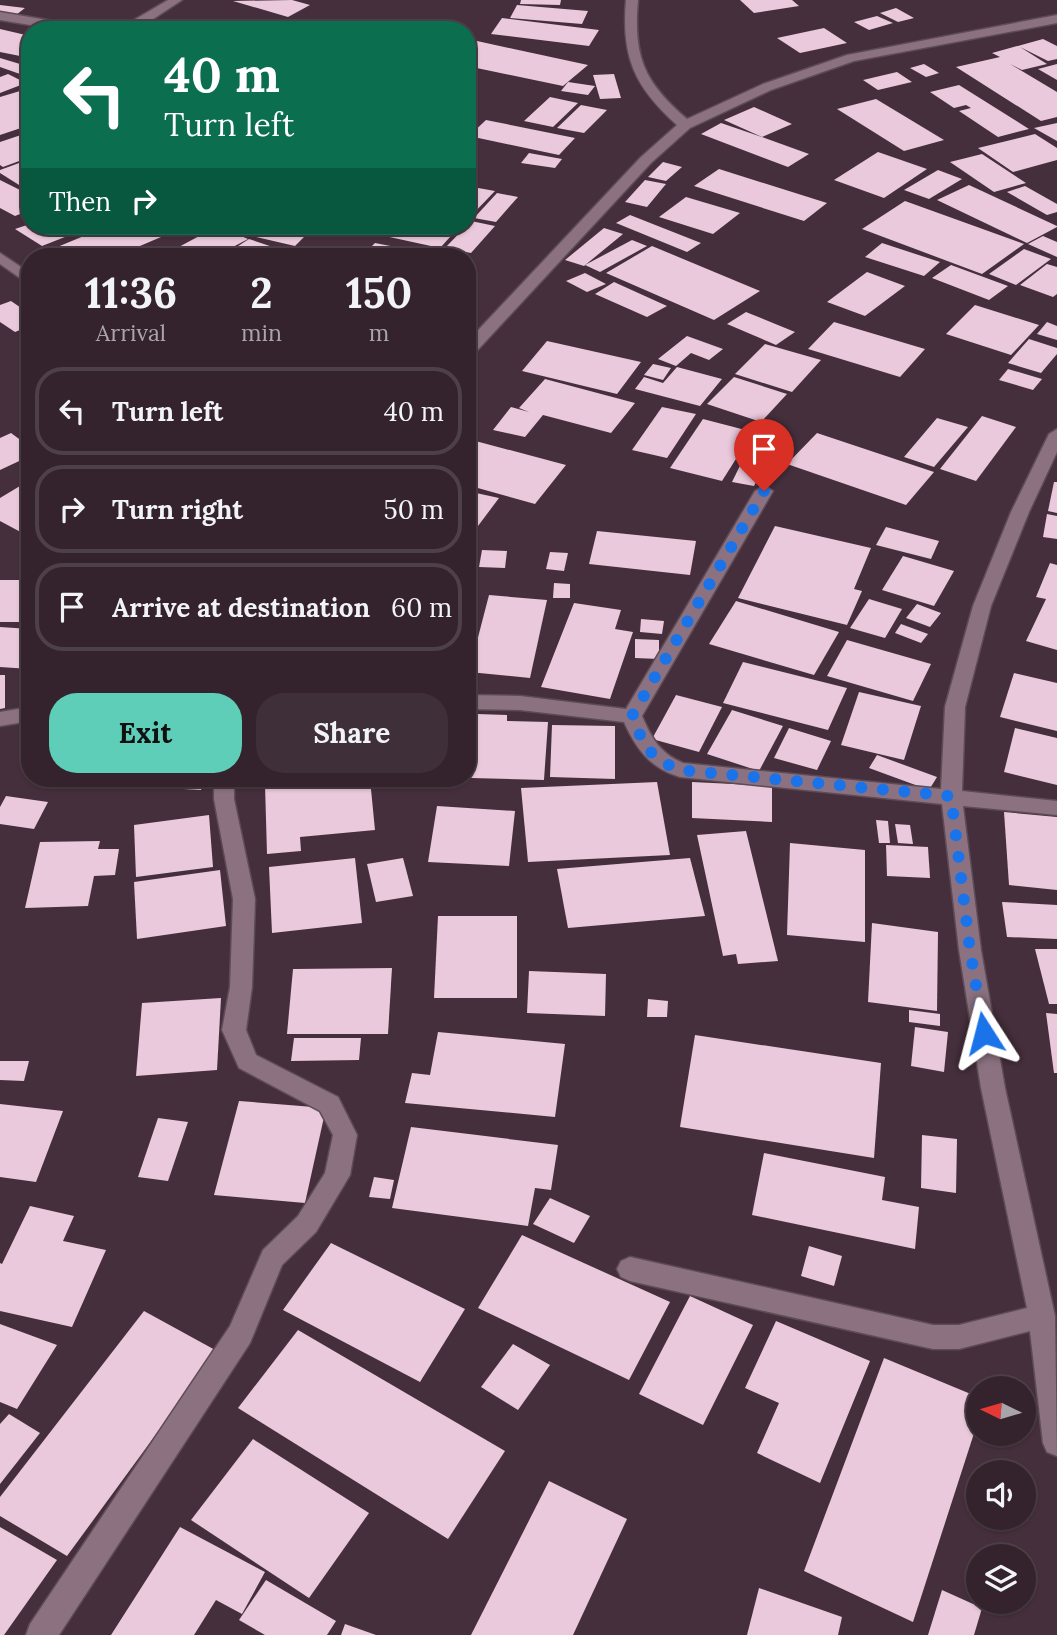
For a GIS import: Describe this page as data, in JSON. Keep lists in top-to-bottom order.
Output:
{
  "north": "left",
  "page": {
    "turn": ["40 m", "Turn left"],
    "then": "Then",
    "eta": [
      "11:36",
      "Arrival",
      "2",
      "min",
      "150",
      "m"
    ],
    "list": [
      {
        "name": "Turn left",
        "value": "40 m"
      },
      {
        "name": "Turn right",
        "value": "50 m"
      },
      {
        "name": "Arrive at destination",
        "value": "60 m"
      }
    ],
    "buttons": ["Exit", "Share"]
  }
}
